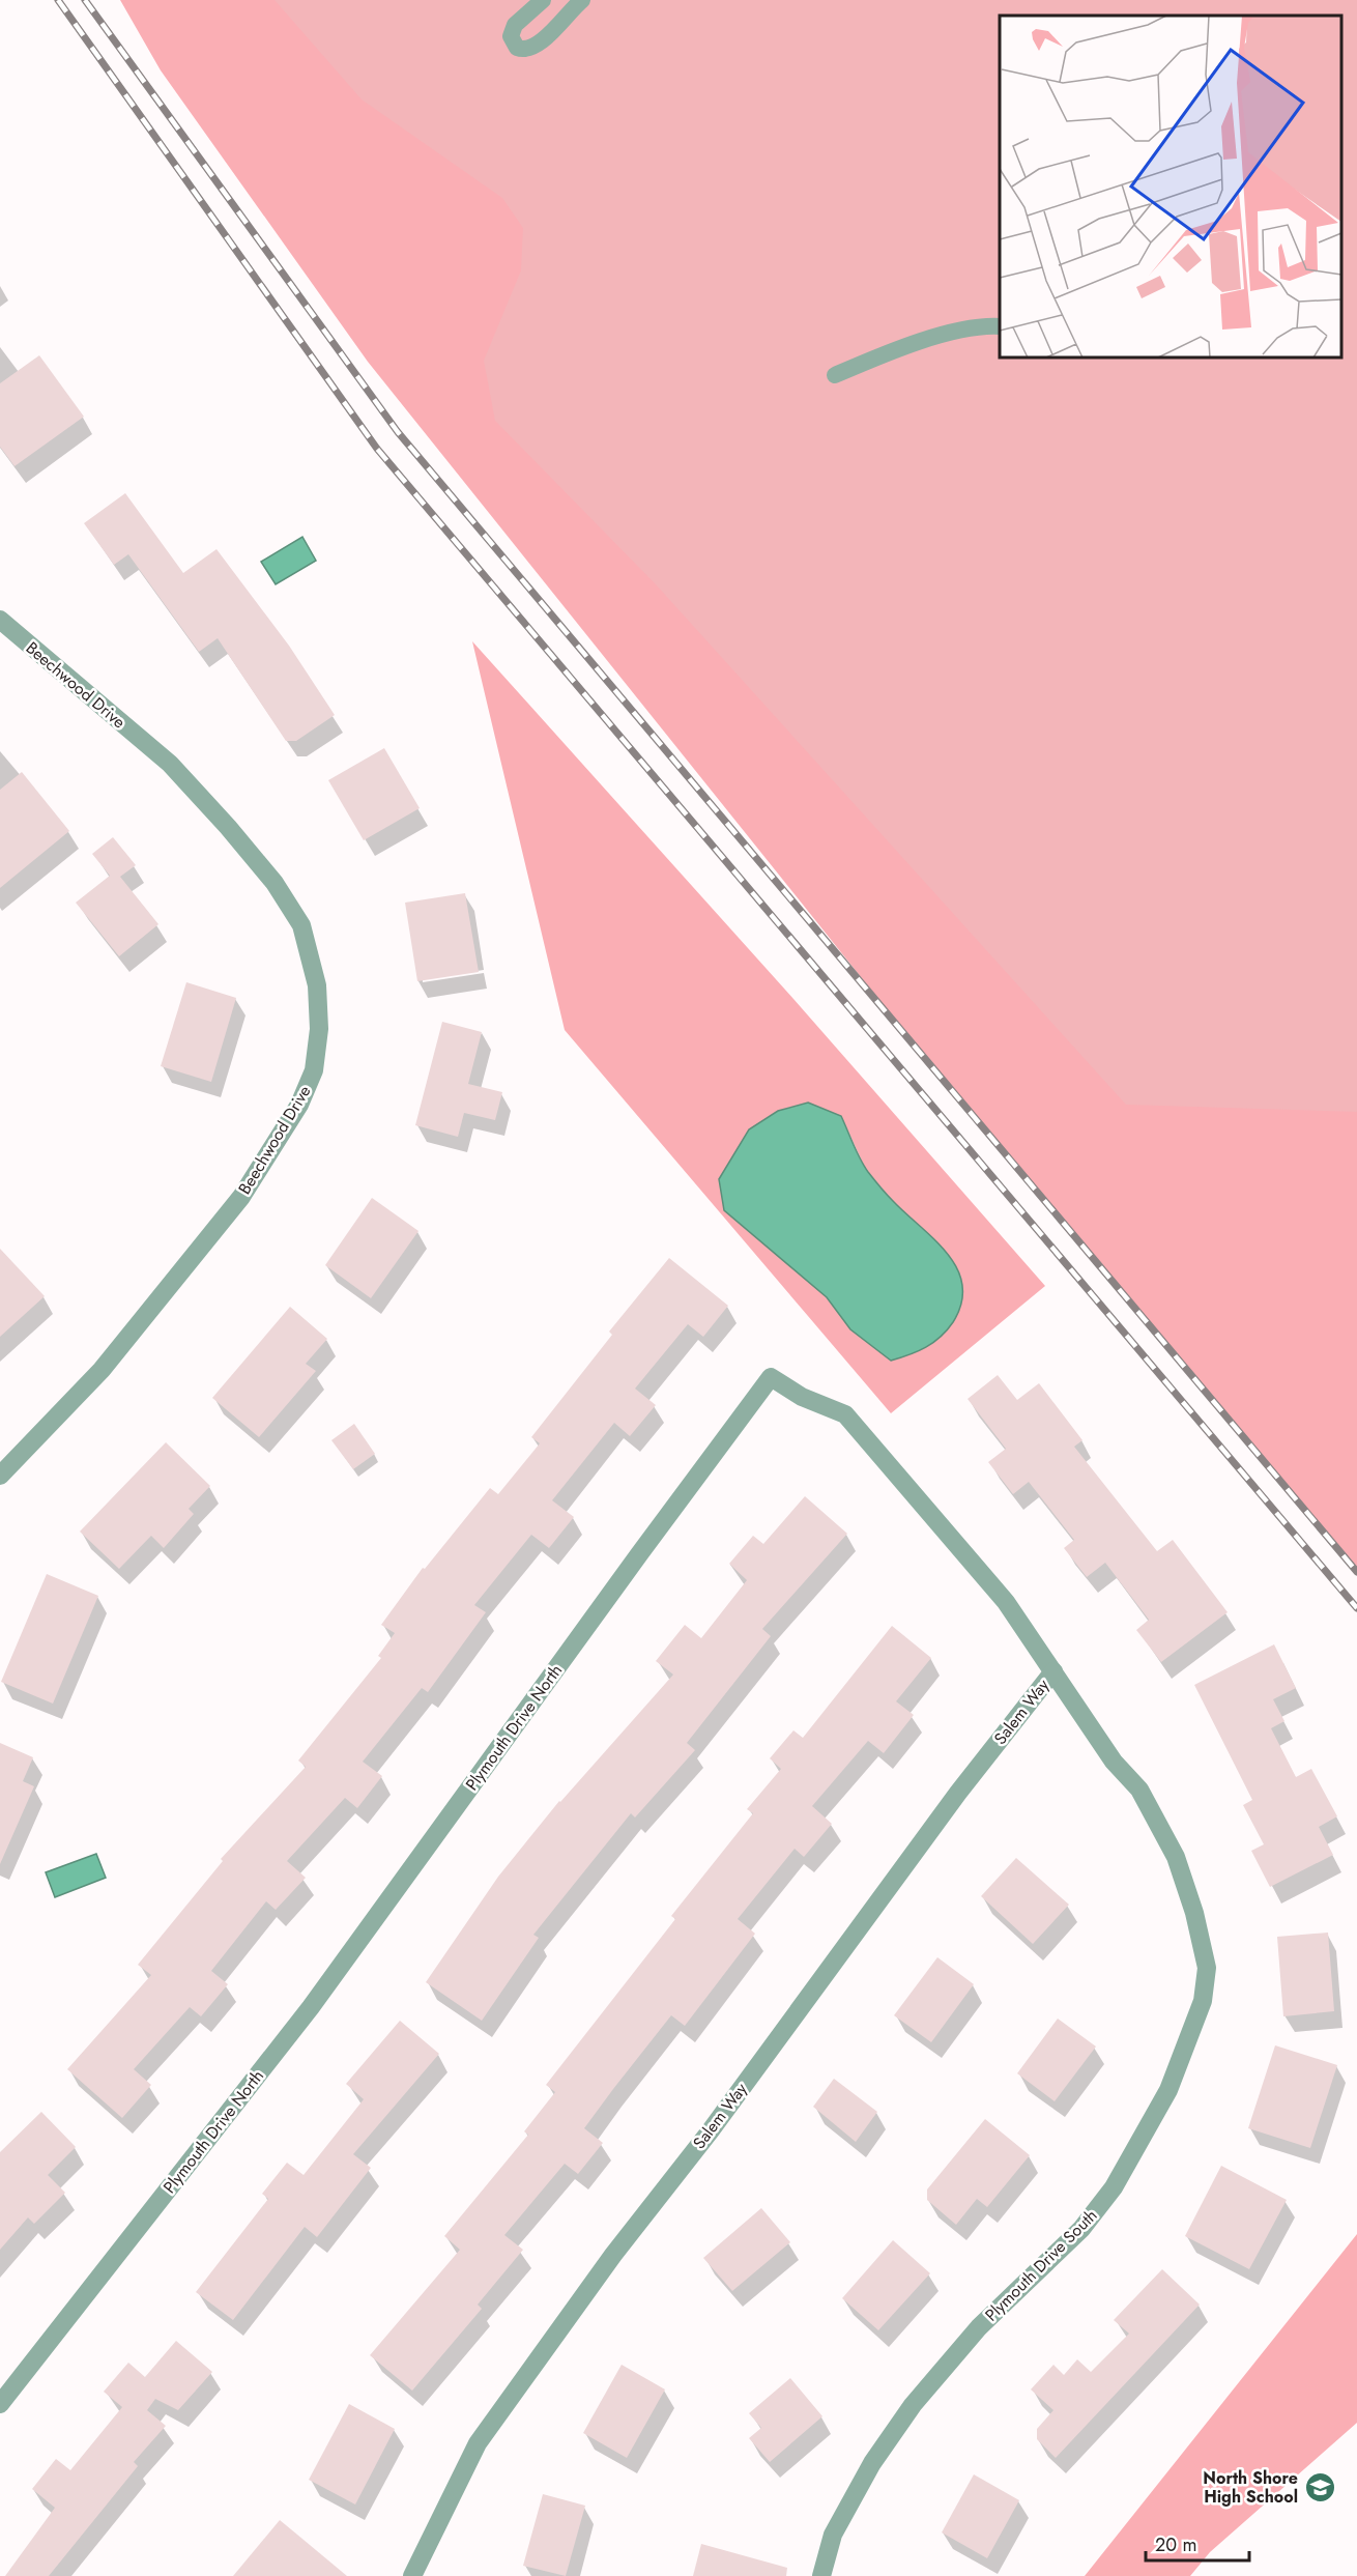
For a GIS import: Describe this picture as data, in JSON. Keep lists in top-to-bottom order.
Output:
{
  "streets": {
    "street": [
      "Beechwood Drive",
      "Salem Way",
      "Plymouth Drive North",
      "Plymouth Drive South"
    ]
  },
  "crossings": [
    ["Salem Way", "Plymouth Drive North"],
    ["Salem Way", "Plymouth Drive South"],
    ["Plymouth Drive North", "Plymouth Drive South"]
  ],
  "places": {
    "school or university": ["North Shore High School"]
  },
  "scale_bar": "20 m"
}
